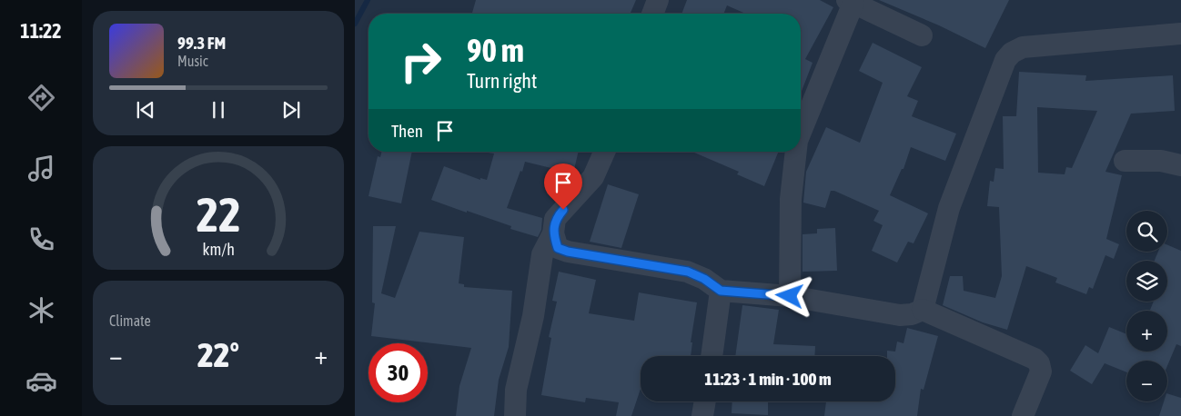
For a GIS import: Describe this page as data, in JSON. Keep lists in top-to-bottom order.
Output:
{
  "page": {
    "tabs": "11:22",
    "turn": ["90 m", "Turn right"],
    "song": ["99.3 FM", "Music"],
    "then": "Then",
    "map_buttons": ["+", "−"],
    "tile": "Climate",
    "heat": ["−", "22°", "+"],
    "limit": "30",
    "trip": "11:23 · 1 min · 100 m",
    "gauge": ["22", "km/h"]
  }
}
